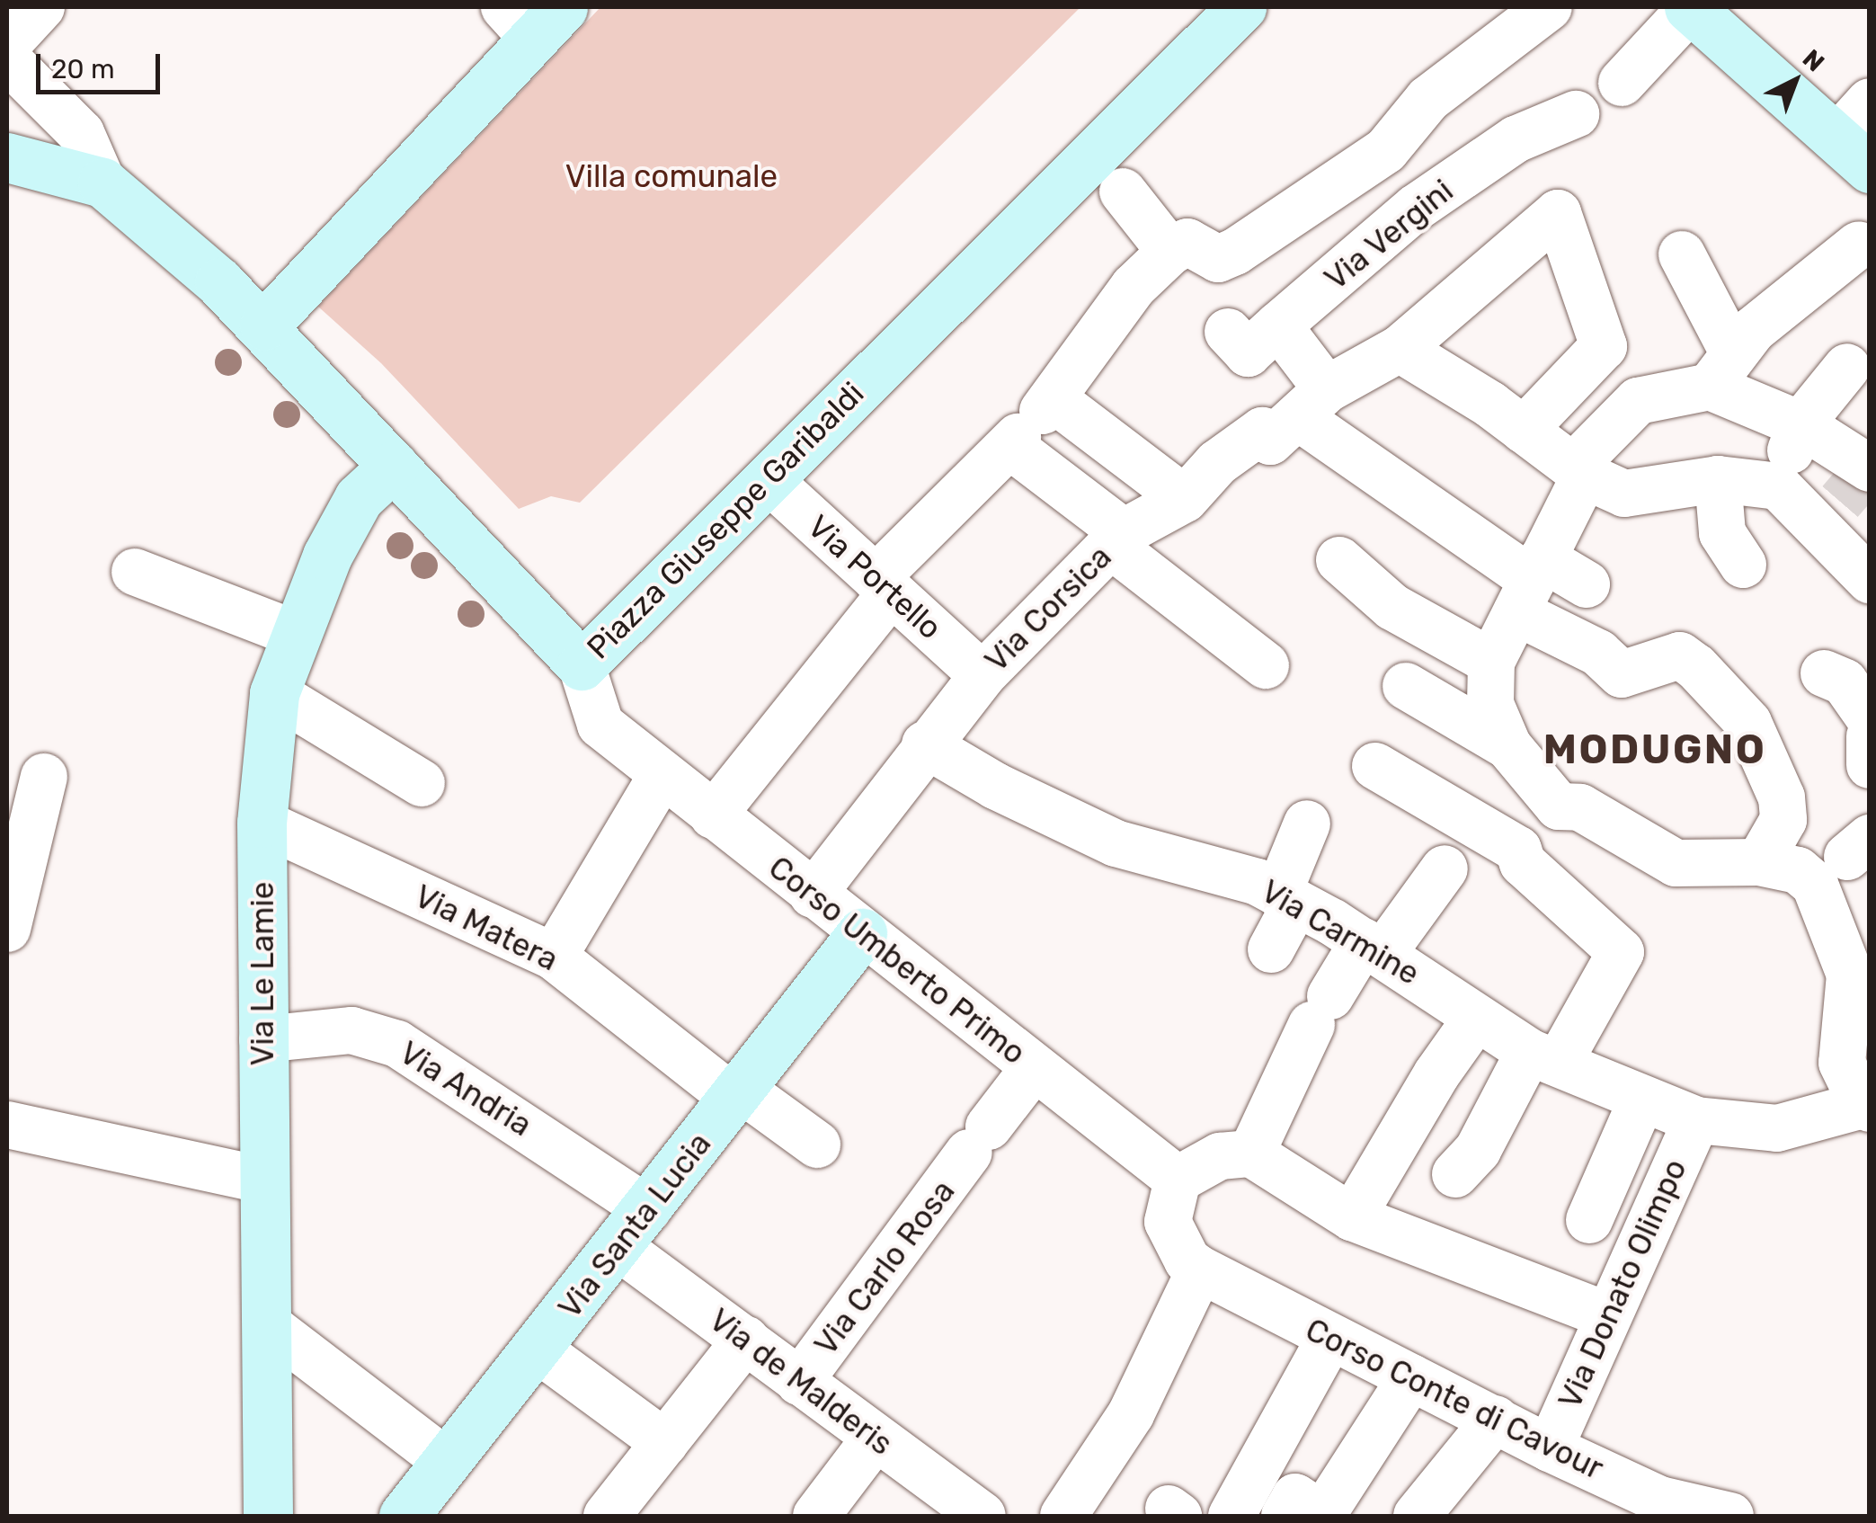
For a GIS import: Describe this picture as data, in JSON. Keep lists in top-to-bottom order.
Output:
{
  "streets": {
    "street": [
      "Via Vergini",
      "Piazza Giuseppe Garibaldi",
      "Via Portello",
      "Via Corsica",
      "Via Matera",
      "Via Carmine",
      "Corso Umberto Primo",
      "Via Le Lamie",
      "Via Andria",
      "Via Santa Lucia",
      "Via Carlo Rosa",
      "Via Donato Olimpo",
      "Via de Malderis",
      "Corso Conte di Cavour"
    ]
  },
  "crossings": [
    ["Piazza Giuseppe Garibaldi", "Via Portello"],
    ["Piazza Giuseppe Garibaldi", "Corso Umberto Primo"],
    ["Piazza Giuseppe Garibaldi", "Via Le Lamie"],
    ["Via Portello", "Via Corsica"],
    ["Via Corsica", "Via Carmine"],
    ["Via Corsica", "Corso Umberto Primo"],
    ["Via Matera", "Via Le Lamie"],
    ["Via Matera", "Via Santa Lucia"],
    ["Via Carmine", "Via Donato Olimpo"],
    ["Corso Umberto Primo", "Via Santa Lucia"],
    ["Corso Umberto Primo", "Via Carlo Rosa"],
    ["Via Le Lamie", "Via Andria"],
    ["Via Andria", "Via Santa Lucia"],
    ["Via Santa Lucia", "Via de Malderis"],
    ["Via Carlo Rosa", "Via de Malderis"],
    ["Via Donato Olimpo", "Corso Conte di Cavour"]
  ],
  "districts": ["MODUGNO"],
  "parks": ["Villa comunale"],
  "scale_bar": "20 m",
  "north": "top right"
}
